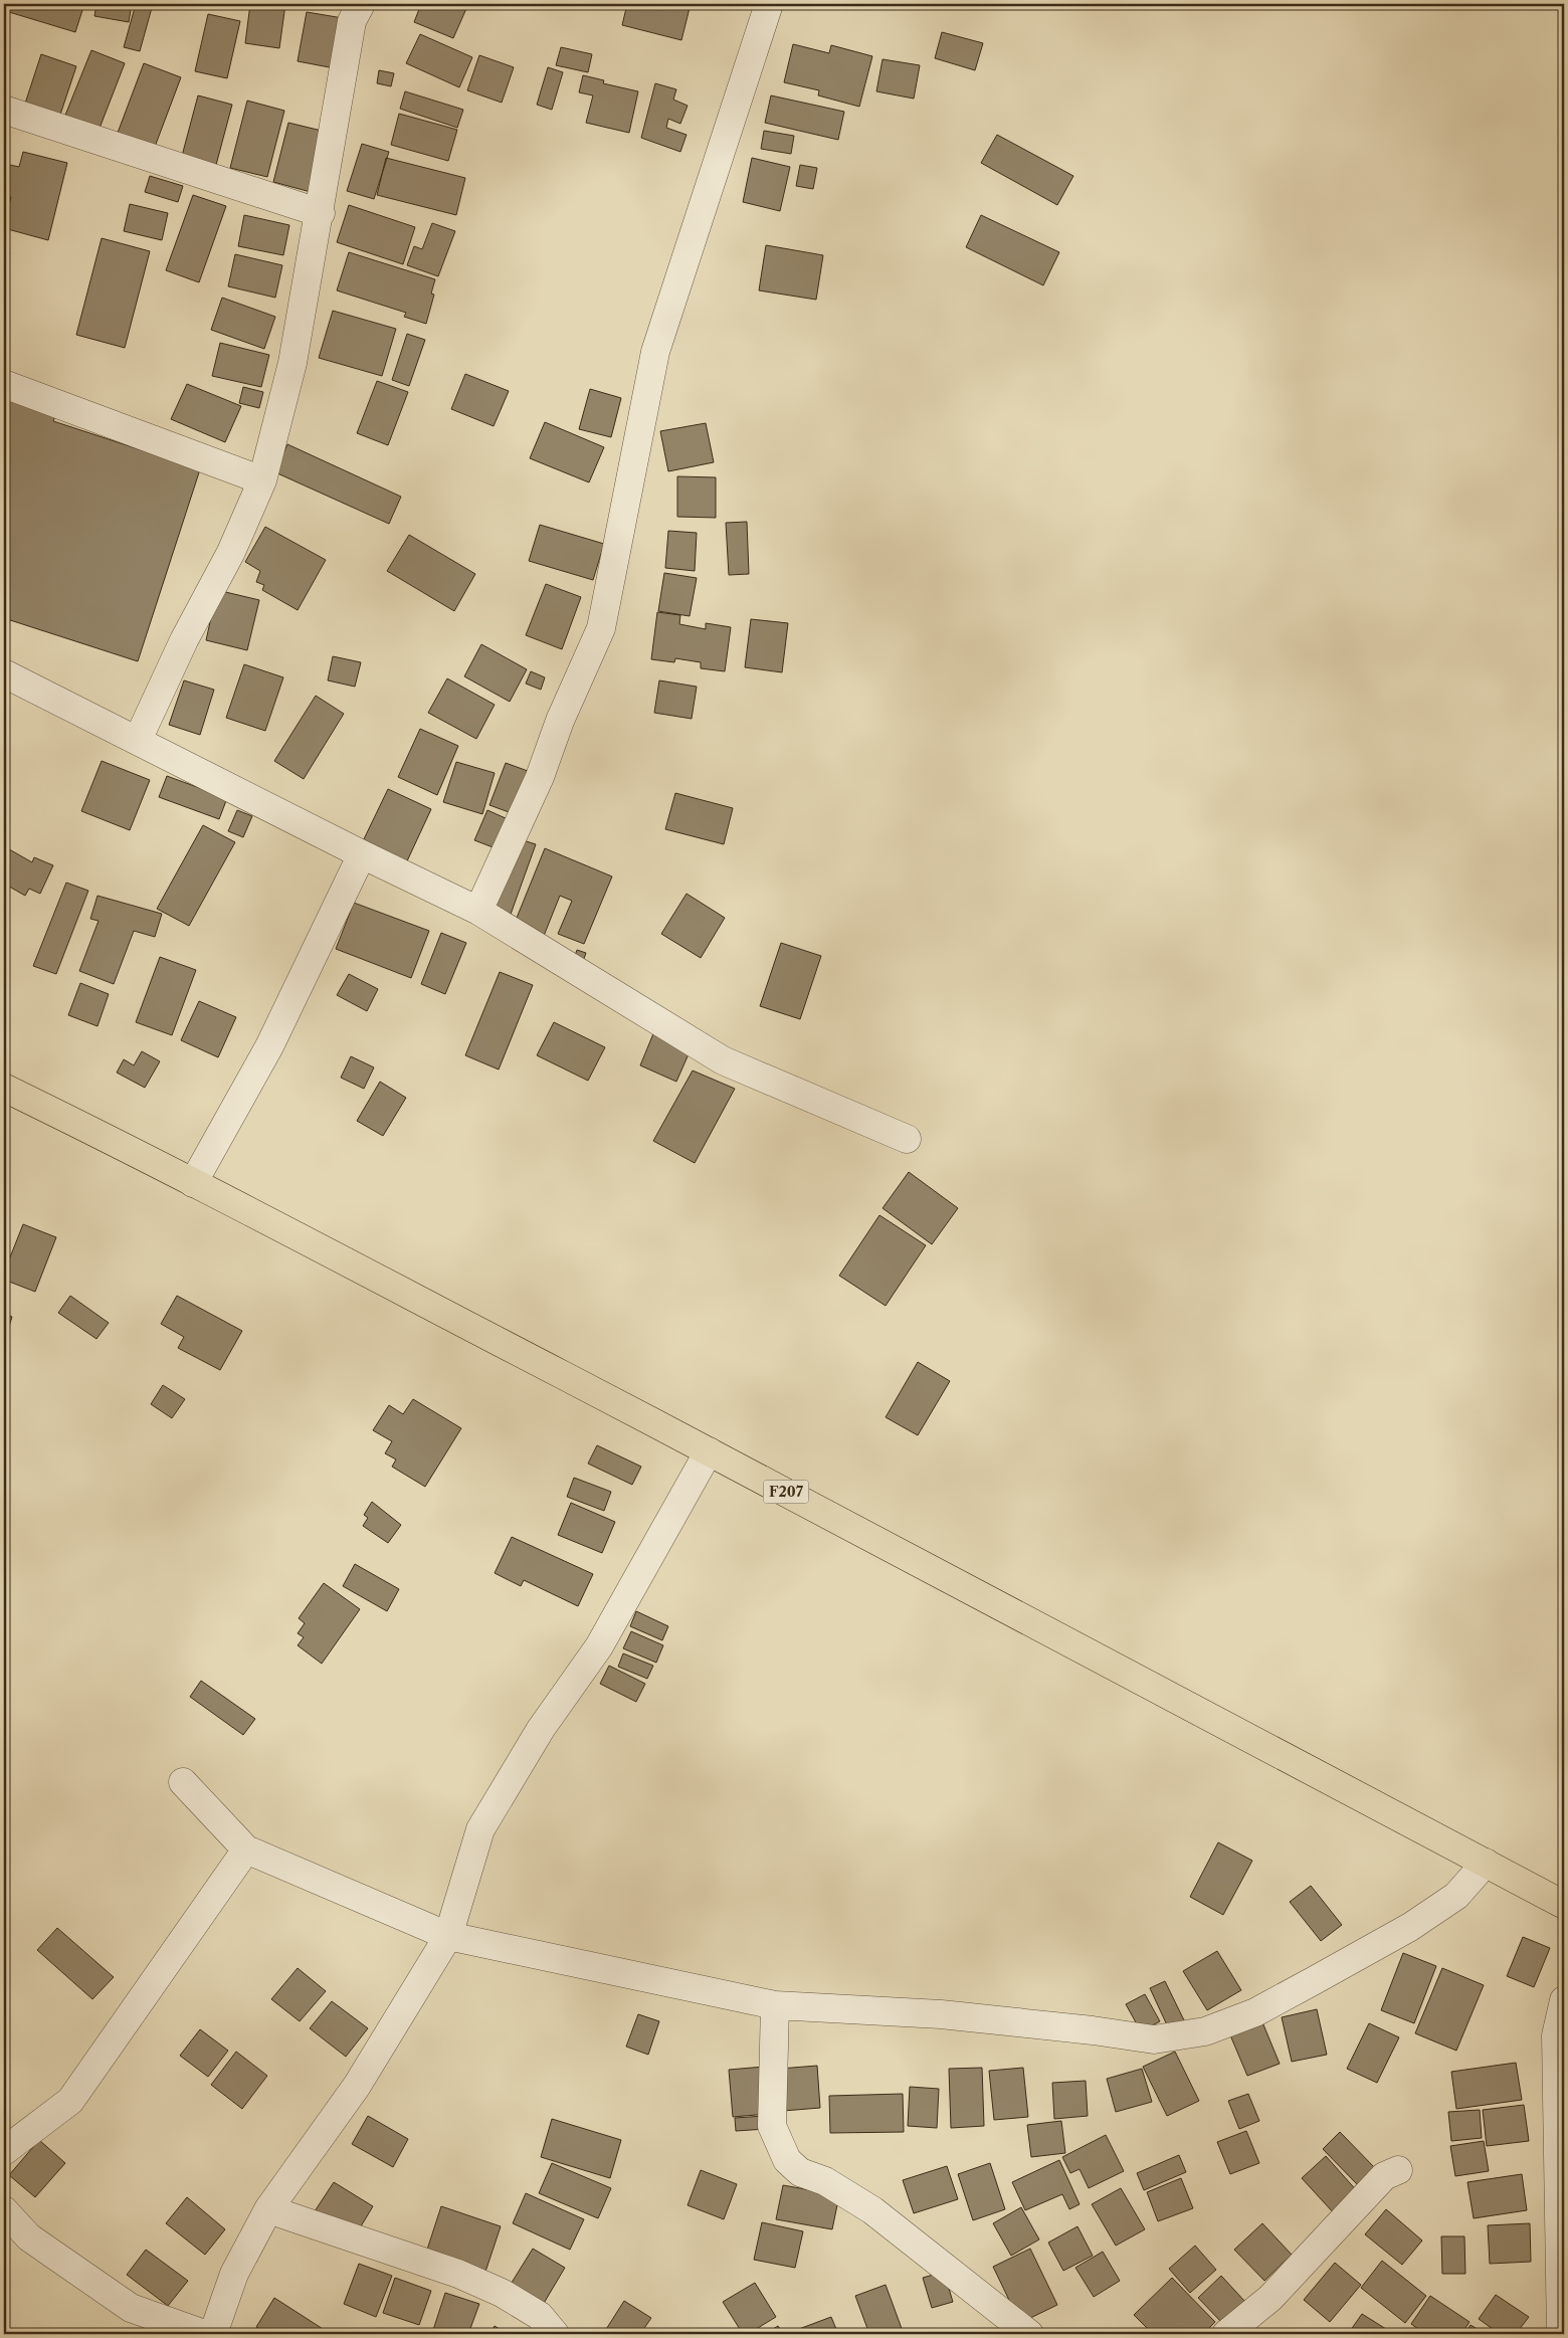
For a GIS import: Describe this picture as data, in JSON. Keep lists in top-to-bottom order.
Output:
{
  "streets": {
    "main road": ["F207"]
  }
}
